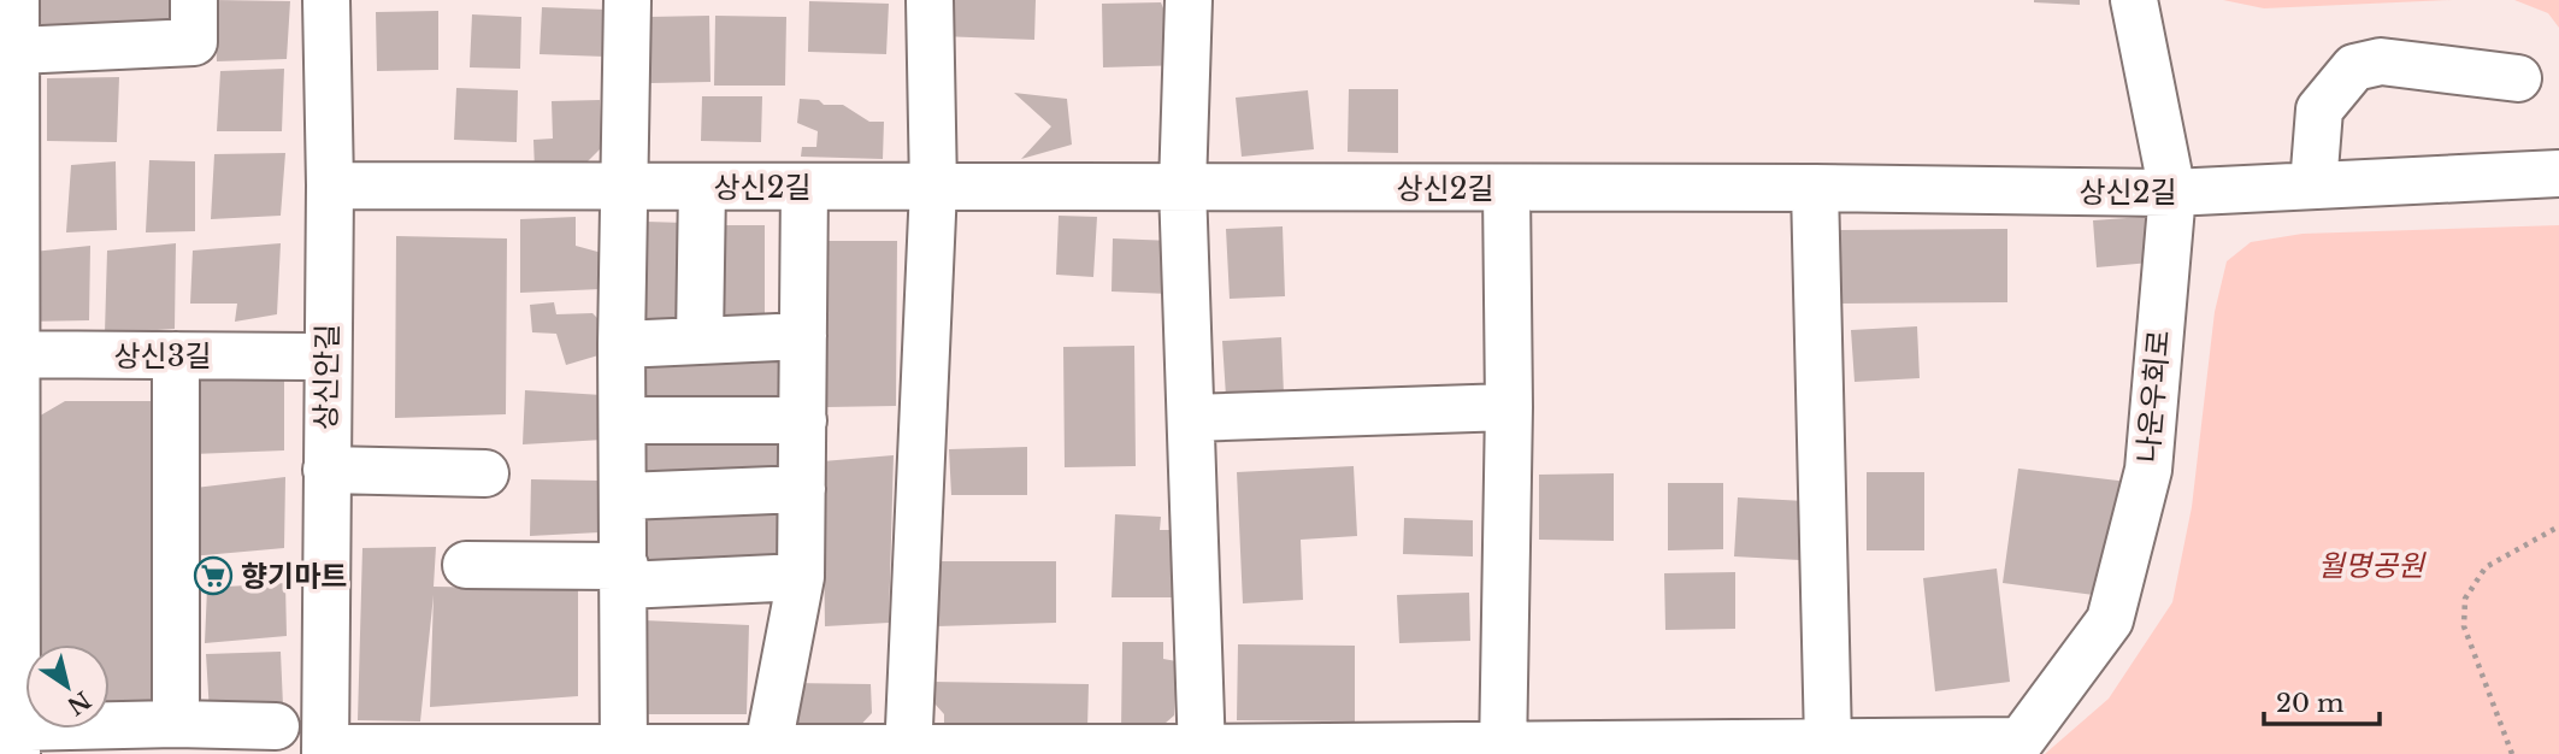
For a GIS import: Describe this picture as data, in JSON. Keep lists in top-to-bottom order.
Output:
{
  "streets": {
    "street": [
      "상신2길",
      "상신3길",
      "상신안길",
      "나운우회로"
    ]
  },
  "crossings": [
    ["상신2길", "상신안길"],
    ["상신2길", "나운우회로"],
    ["상신3길", "상신안길"]
  ],
  "parks": ["월명공원"],
  "places": {
    "supermarket": ["향기마트"]
  },
  "scale_bar": "20 m",
  "north": "bottom right"
}
